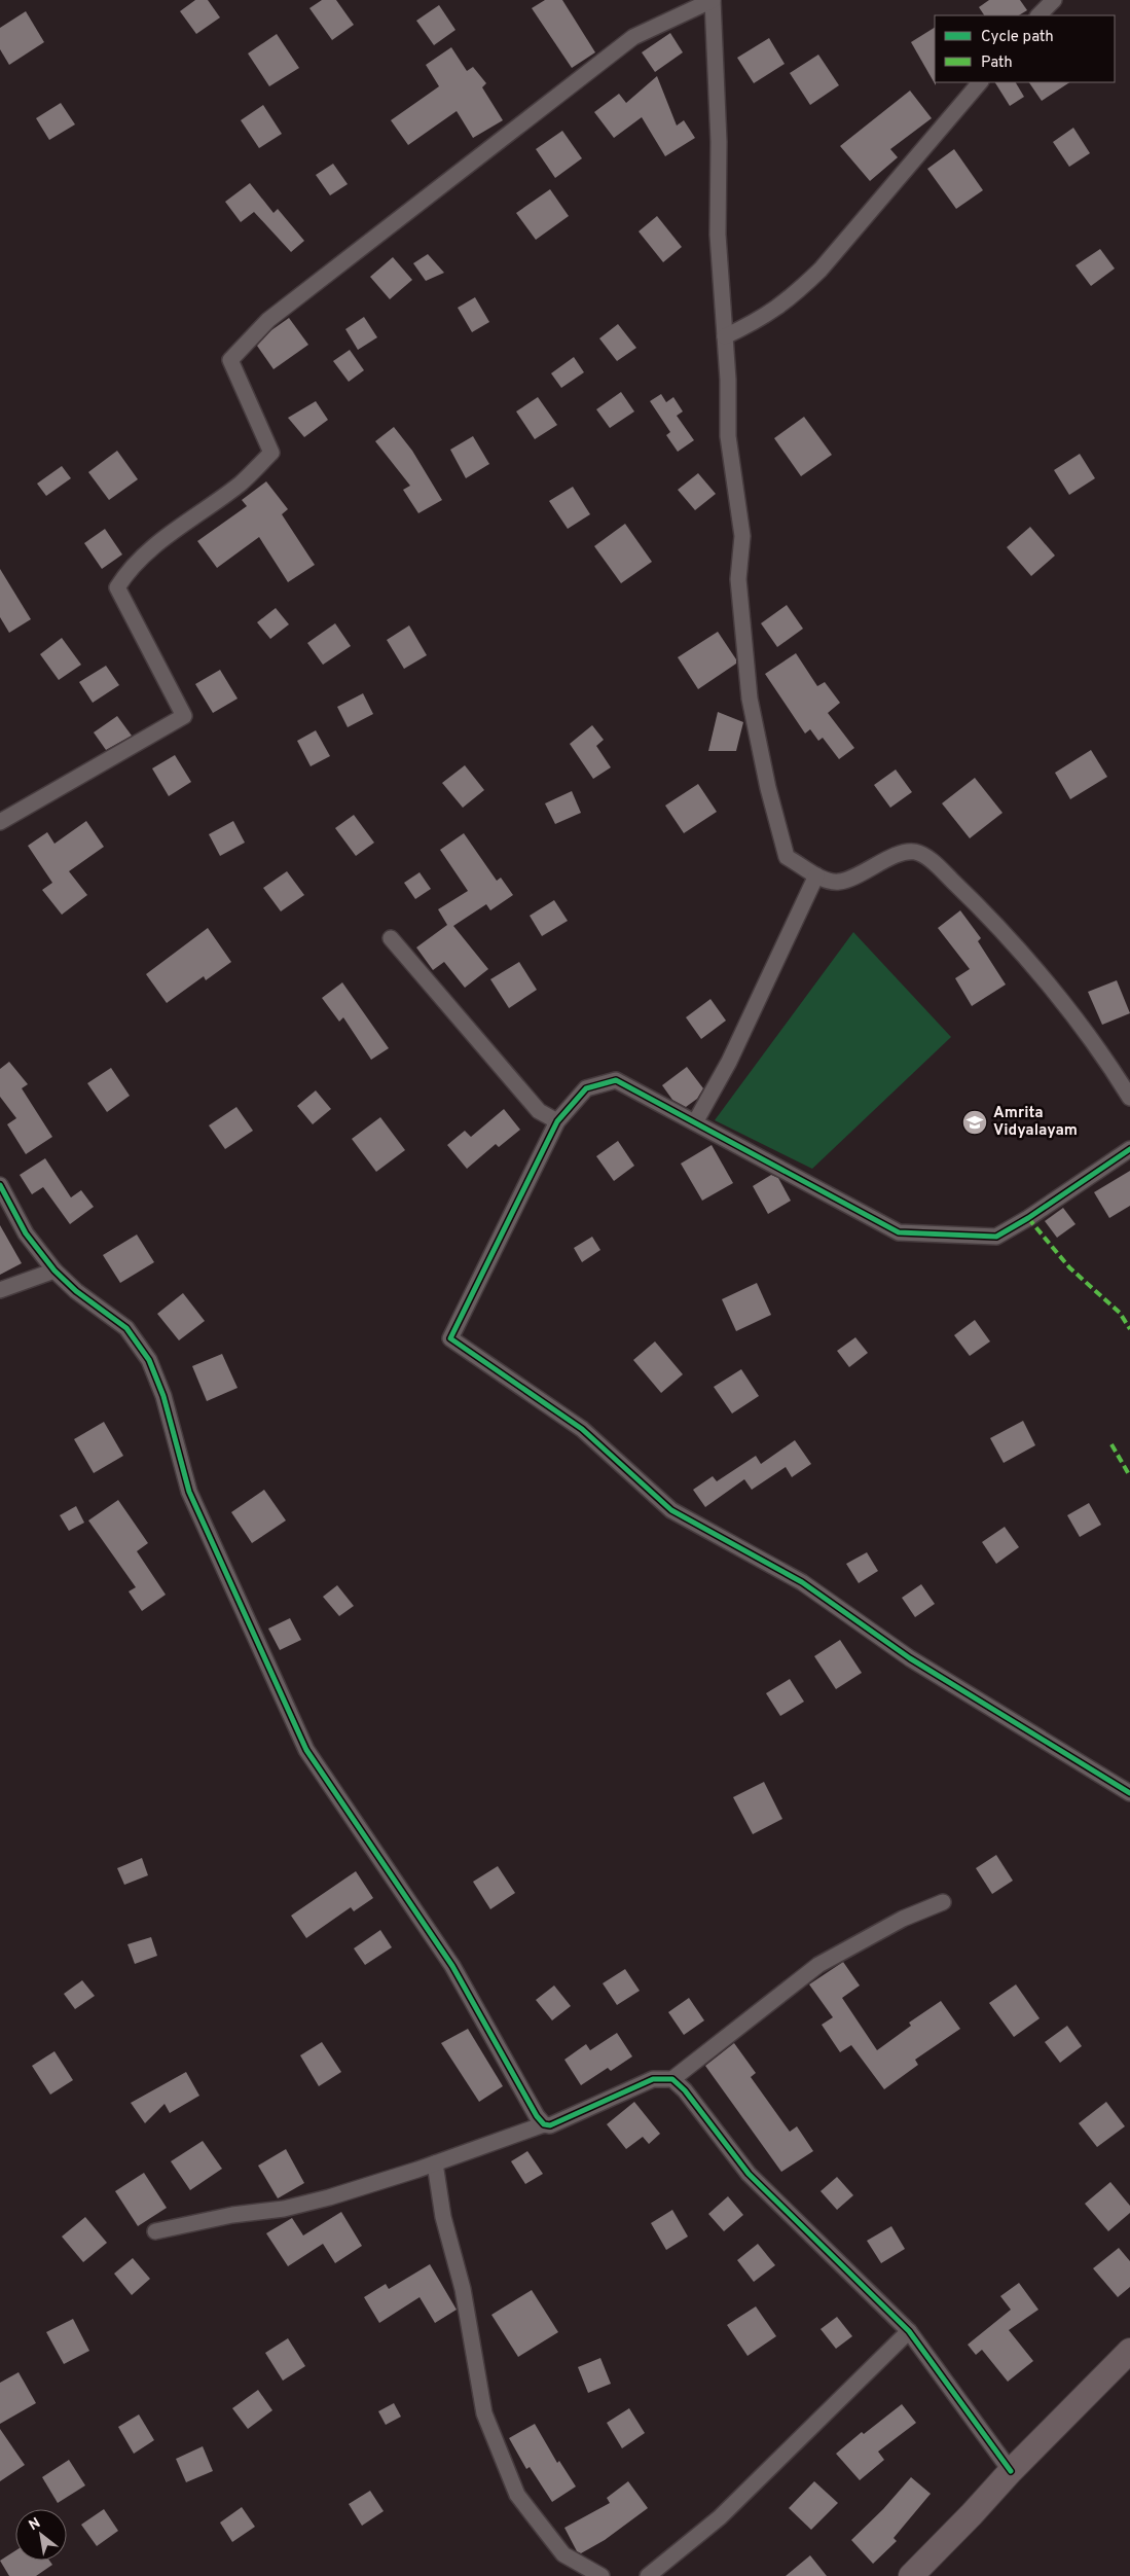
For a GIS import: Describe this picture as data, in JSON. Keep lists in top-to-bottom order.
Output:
{
  "places": {
    "school or university": ["Amrita Vidyalayam"]
  },
  "legend": ["Cycle path", "Path"],
  "north": "top left"
}
